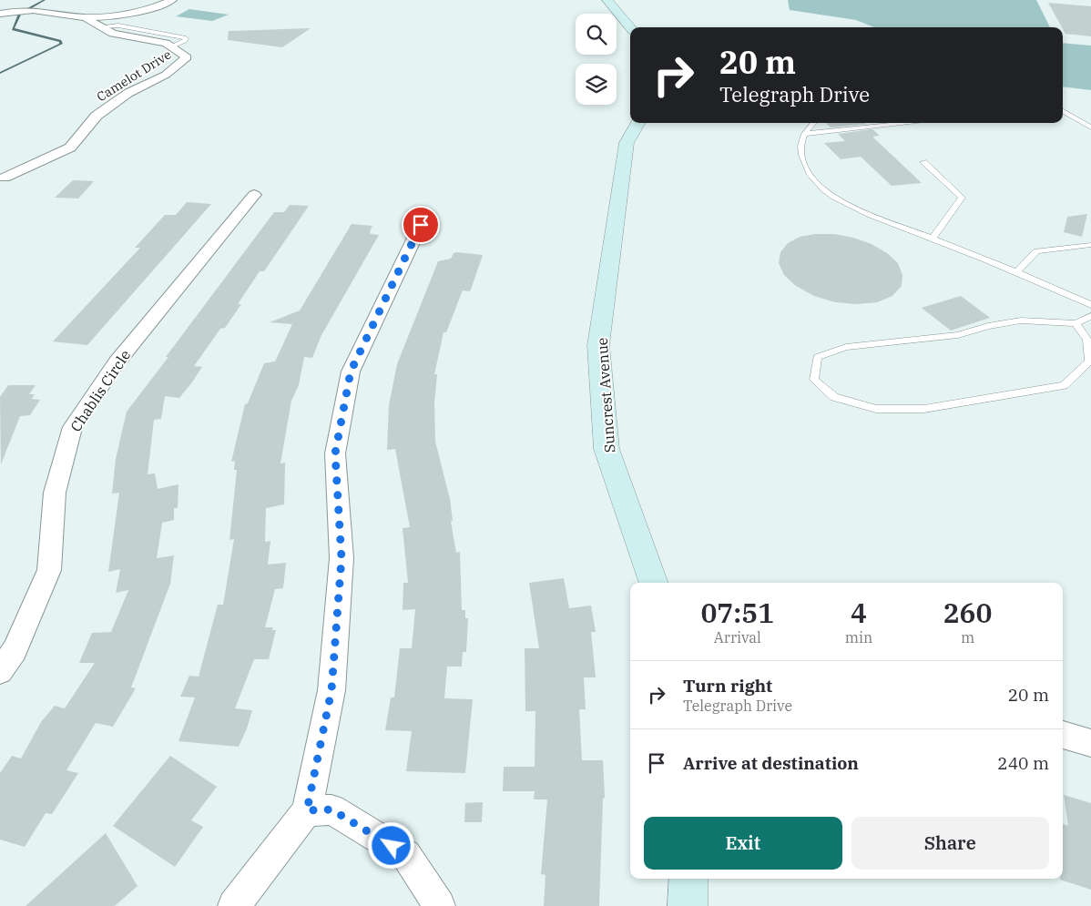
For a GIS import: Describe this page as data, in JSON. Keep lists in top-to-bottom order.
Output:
{
  "streets": {
    "street": ["Camelot Drive", "Chablis Circle", "Suncrest Avenue"]
  },
  "page": {
    "turn": ["20 m", "Telegraph Drive"],
    "eta": [
      "07:51",
      "Arrival",
      "4",
      "min",
      "260",
      "m"
    ],
    "list": [
      {
        "name": "Turn right",
        "note": "Telegraph Drive",
        "value": "20 m"
      },
      {
        "name": "Arrive at destination",
        "value": "240 m"
      }
    ],
    "buttons": ["Exit", "Share"]
  }
}
